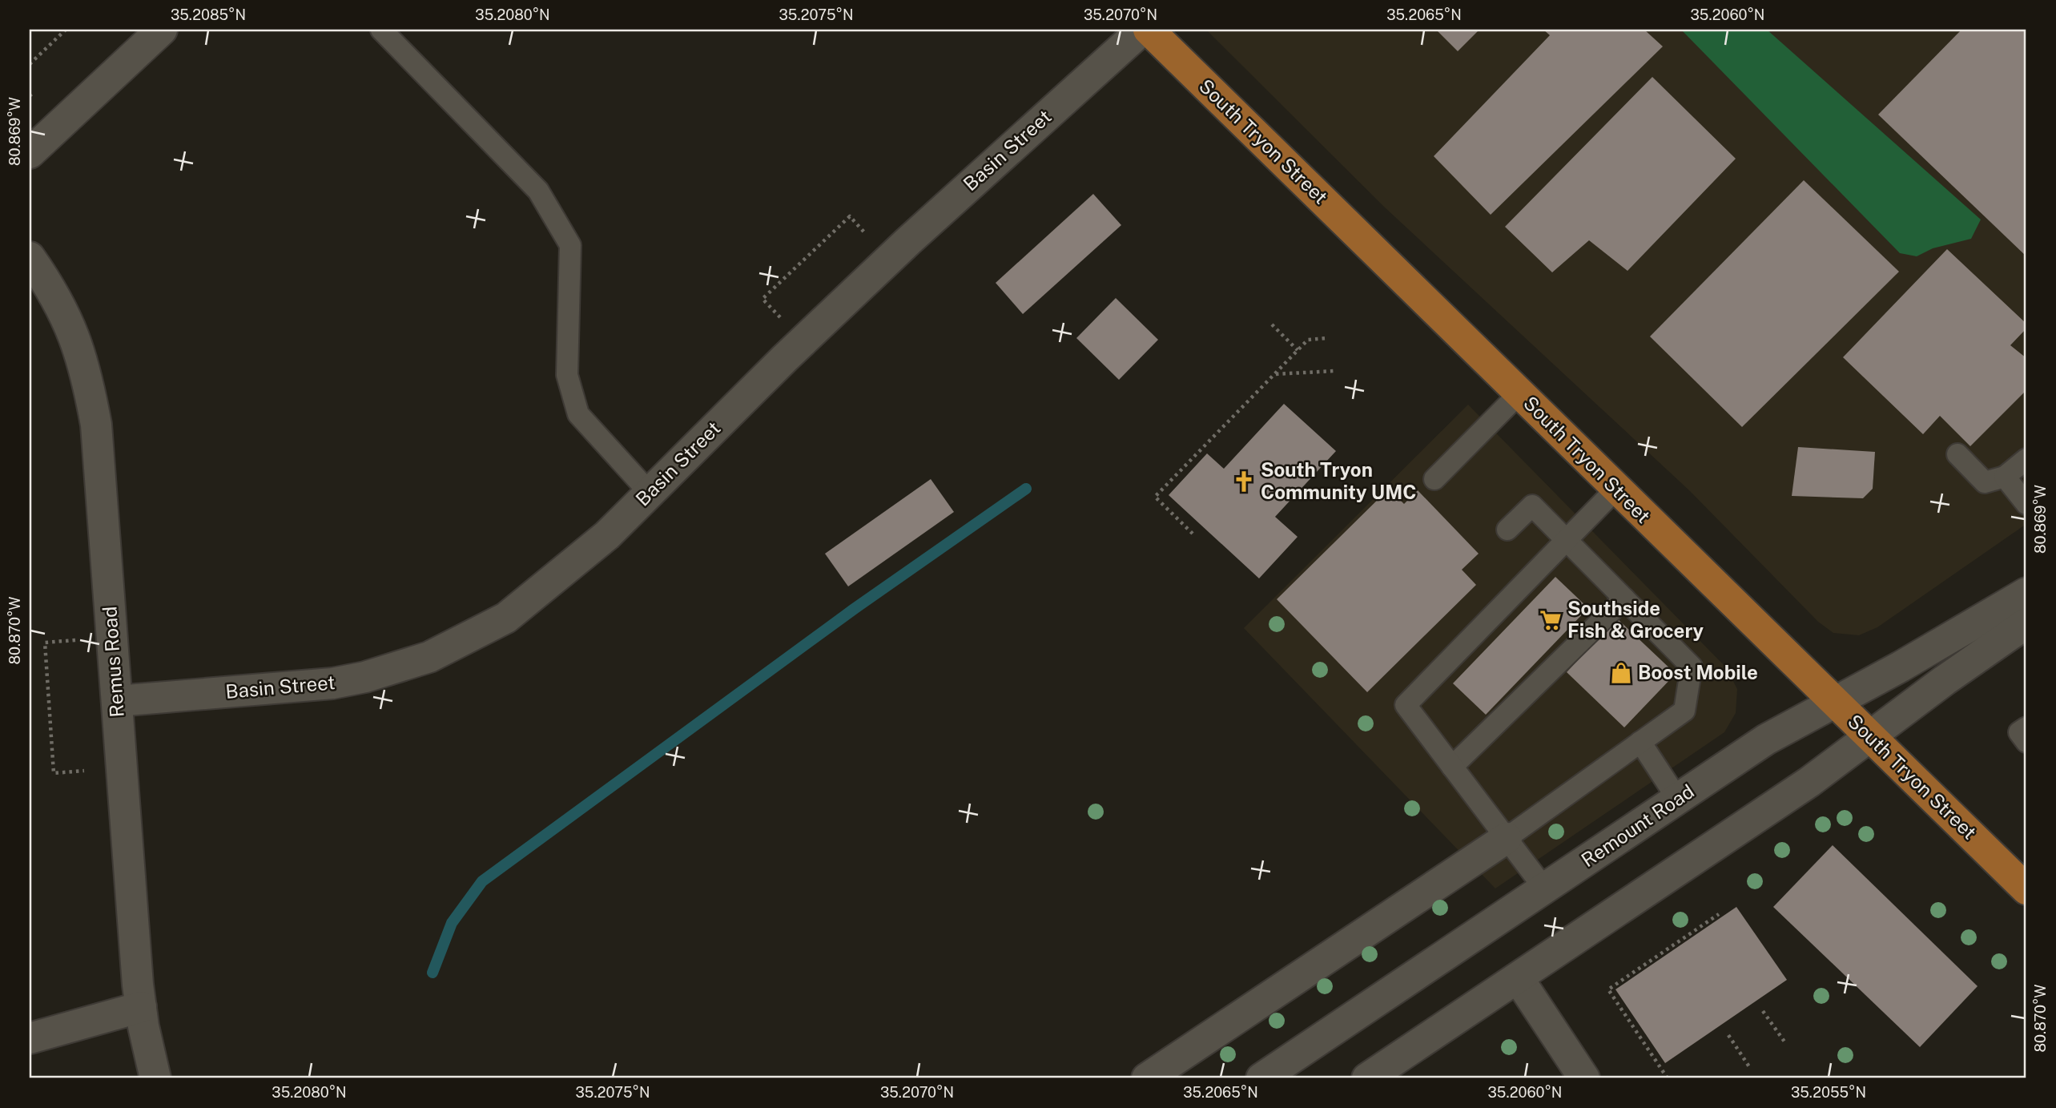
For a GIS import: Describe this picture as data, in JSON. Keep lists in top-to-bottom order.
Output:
{
  "streets": {
    "main road": ["South Tryon Street"],
    "street": ["Basin Street", "Remus Road", "Remount Road"]
  },
  "crossings": [
    ["South Tryon Street", "Remount Road"],
    ["Basin Street", "Remus Road"]
  ],
  "places": {
    "church": ["South Tryon Community UMC"],
    "supermarket": ["Southside Fish & Grocery"],
    "shop": ["Boost Mobile"]
  },
  "coordinates": [
    "35.2085°N",
    "35.2080°N",
    "35.2075°N",
    "35.2070°N",
    "35.2065°N",
    "35.2060°N",
    "80.869°W",
    "80.870°W",
    "35.2055°N"
  ]
}
